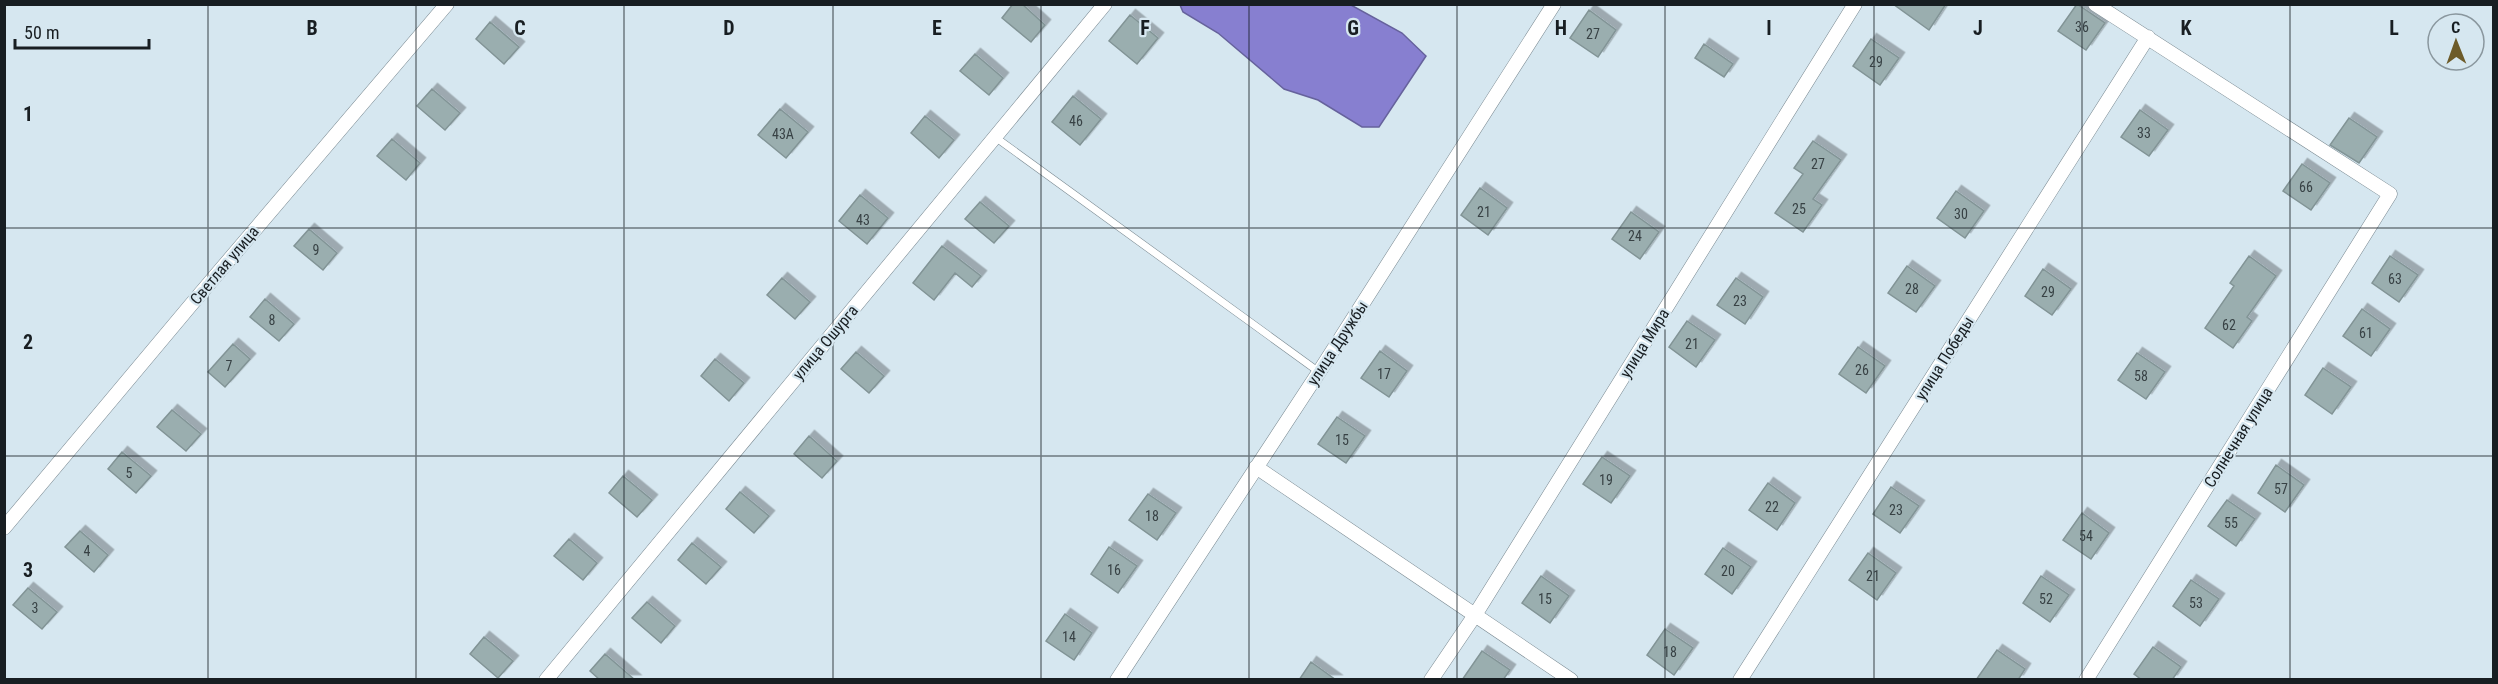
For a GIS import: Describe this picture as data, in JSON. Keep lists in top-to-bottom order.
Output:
{
  "streets": {
    "street": [
      "Светлая улица",
      "улица Ошурга",
      "улица Дружбы",
      "улица Мира",
      "улица Победы",
      "Солнечная улица"
    ]
  },
  "crossings": [
    ["улица Победы", "Солнечная улица"]
  ],
  "house_numbers": [
    "36",
    "27",
    "29",
    "46",
    "33",
    "43А",
    "27",
    "66",
    "25",
    "21",
    "30",
    "43",
    "24",
    "9",
    "63",
    "28",
    "29",
    "23",
    "8",
    "62",
    "61",
    "21",
    "7",
    "26",
    "17",
    "58",
    "15",
    "5",
    "19",
    "57",
    "22",
    "23",
    "18",
    "55",
    "54",
    "4",
    "16",
    "20",
    "21",
    "15",
    "52",
    "53",
    "3",
    "14",
    "18"
  ],
  "scale_bar": "50 m",
  "north": "top",
  "grid": {
    "columns": [
      "B",
      "C",
      "D",
      "E",
      "F",
      "G",
      "H",
      "I",
      "J",
      "K",
      "L"
    ],
    "rows": ["1", "2", "3"]
  }
}
